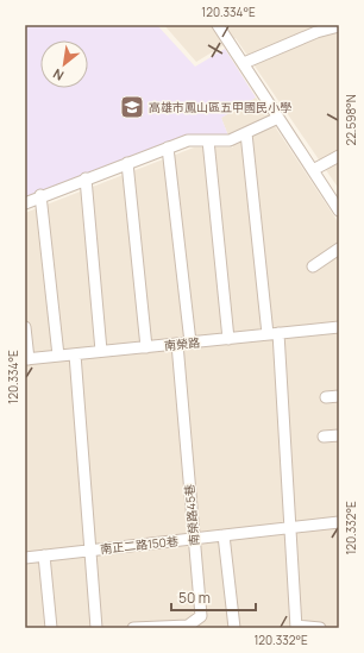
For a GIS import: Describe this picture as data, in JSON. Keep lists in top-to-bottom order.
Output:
{
  "streets": {
    "street": ["南榮路", "南榮路45巷", "南正二路150巷"]
  },
  "crossings": [
    ["南榮路", "南榮路45巷"],
    ["南榮路45巷", "南正二路150巷"]
  ],
  "places": {
    "school or university": ["高雄市鳳山區五甲國民小學"]
  },
  "scale_bar": "50 m",
  "north": "bottom left",
  "coordinates": ["120.334°E", "22.598°N", "120.332°E"]
}
